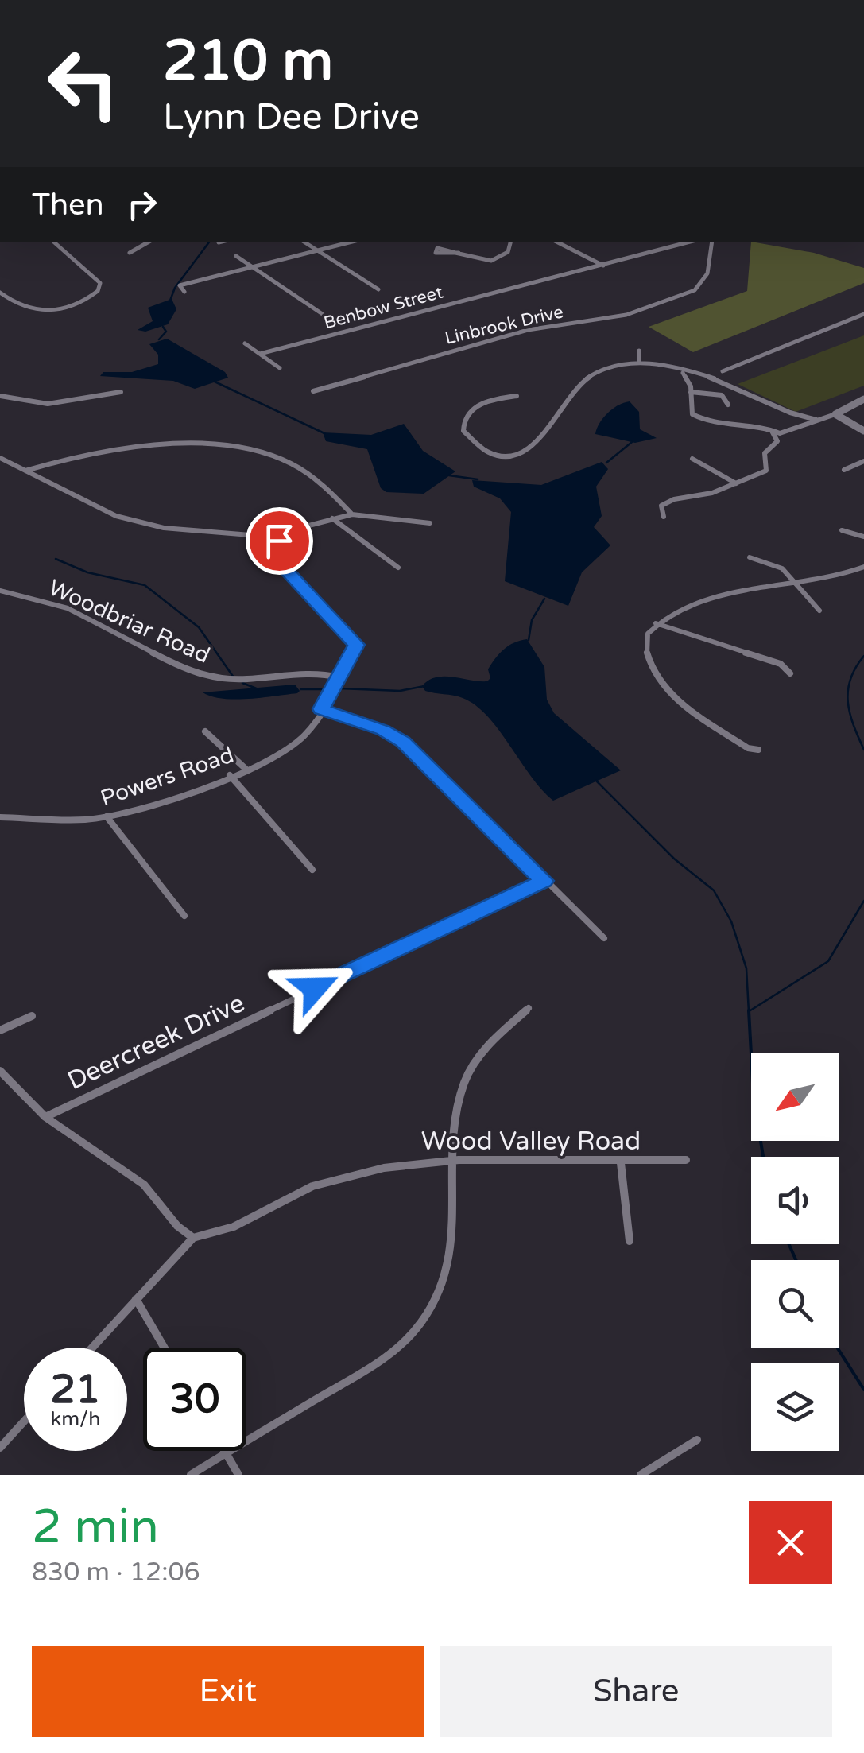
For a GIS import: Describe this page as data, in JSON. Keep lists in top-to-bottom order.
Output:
{
  "streets": {
    "street": [
      "Benbow Street",
      "Linbrook Drive",
      "Woodbriar Road",
      "Powers Road",
      "Deercreek Drive",
      "Wood Valley Road"
    ]
  },
  "crossings": [
    ["Woodbriar Road", "Powers Road"]
  ],
  "north": "bottom left",
  "page": {
    "turn": ["210 m", "Lynn Dee Drive"],
    "then": "Then",
    "speed": "21 km/h",
    "limit": "30",
    "heading": ["2 min", "830 m · 12:06"],
    "buttons": ["Exit", "Share"]
  }
}
